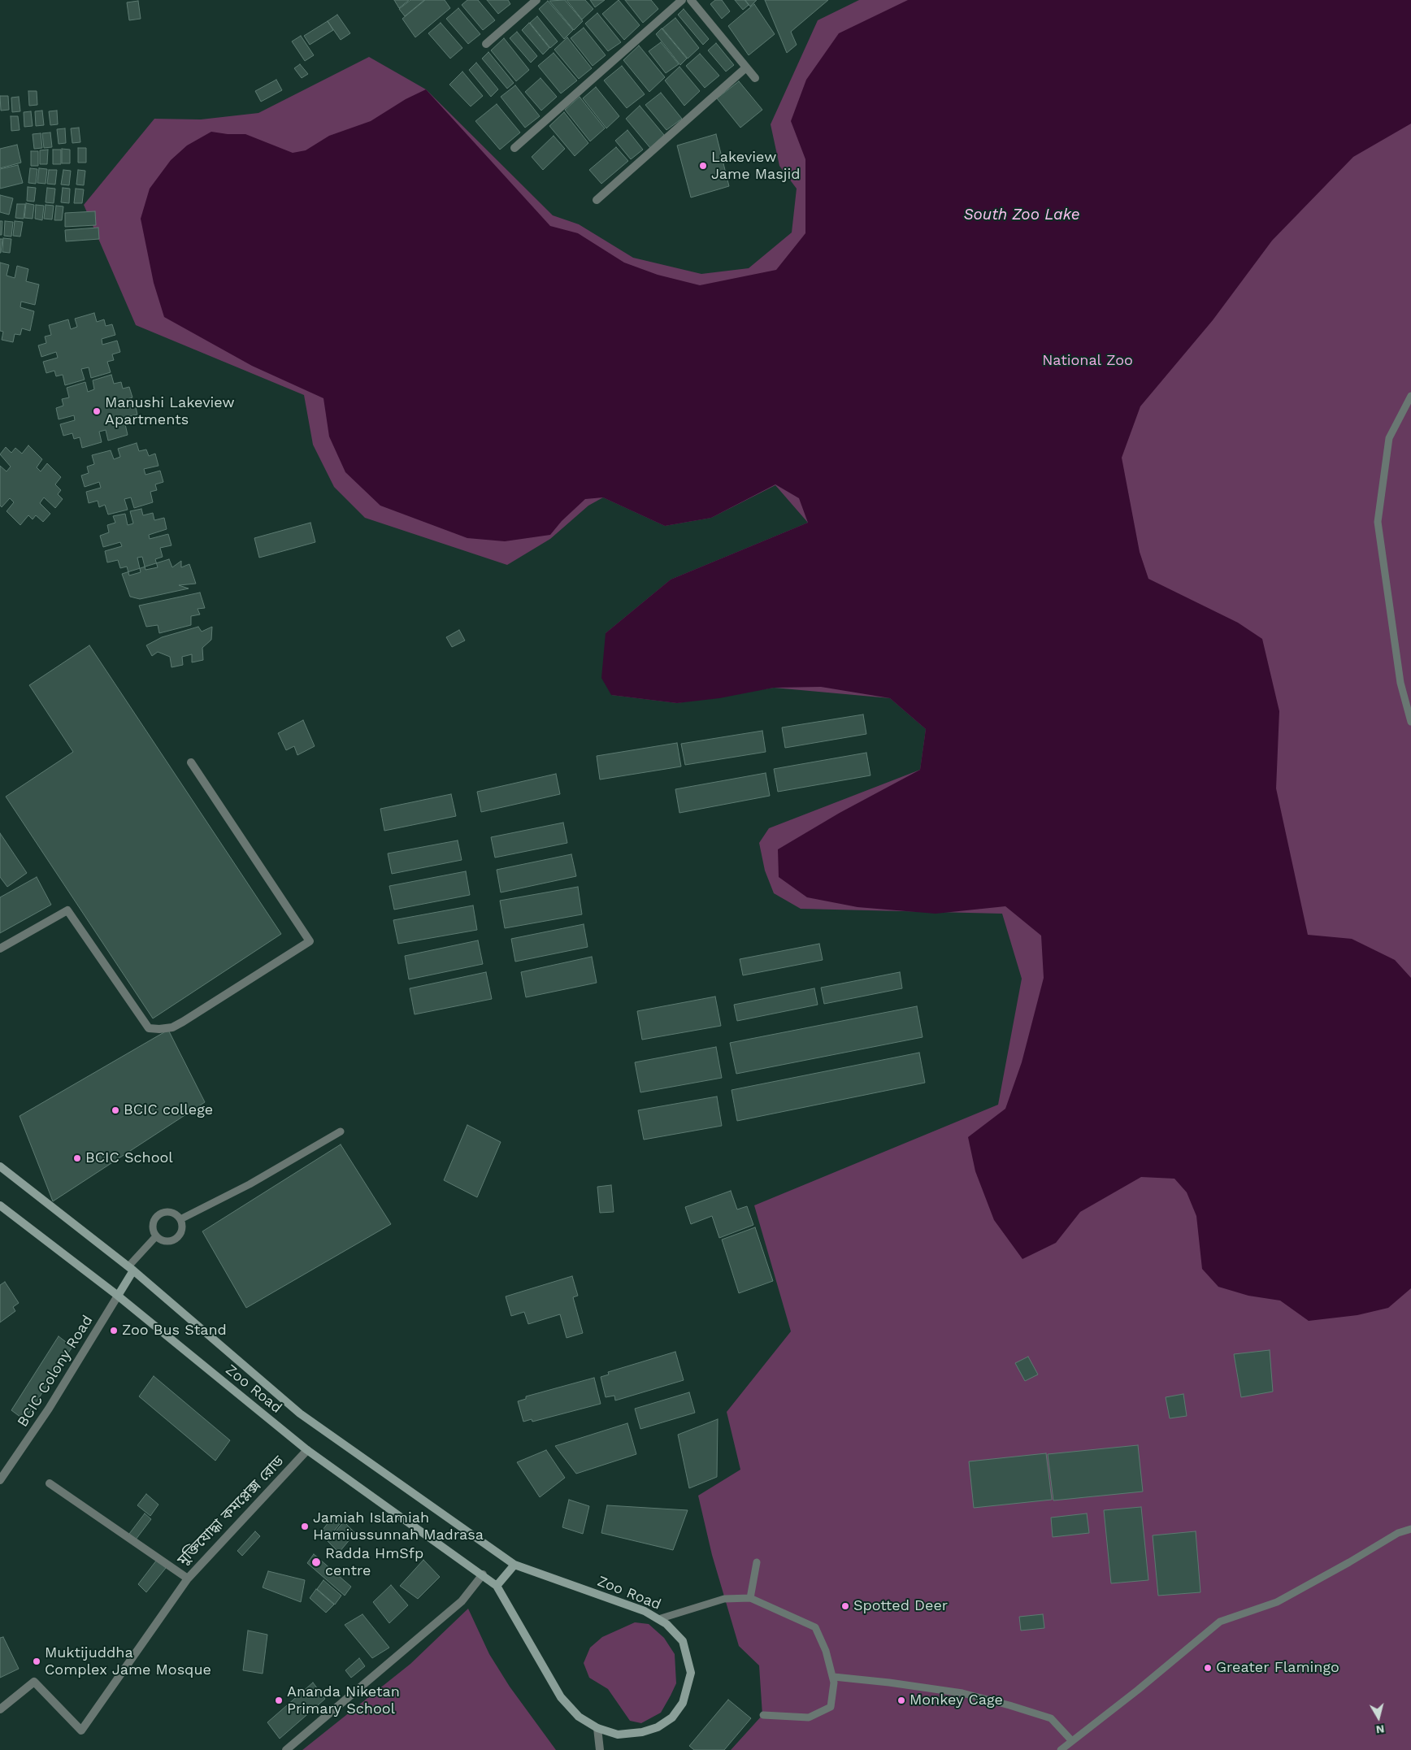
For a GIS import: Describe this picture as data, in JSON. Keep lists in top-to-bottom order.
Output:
{
  "streets": {
    "main road": ["Zoo Road"],
    "street": ["BCIC Colony Road", "মুক্তিযোদ্ধা কমপ্লেক্স রোড"]
  },
  "crossings": [
    ["BCIC Colony Road", "Zoo Road"],
    ["Zoo Road", "মুক্তিযোদ্ধা কমপ্লেক্স রোড"]
  ],
  "water": ["South Zoo Lake"],
  "parks": ["National Zoo"],
  "places": [
    "Lakeview Jame Masjid",
    "Manushi Lakeview Apartments",
    "BCIC college",
    "BCIC School",
    "Zoo Bus Stand",
    "Jamiah Islamiah Hamiussunnah Madrasa",
    "Radda HmSfp centre",
    "Spotted Deer",
    "Muktijuddha Complex Jame Mosque",
    "Greater Flamingo",
    "Ananda Niketan Primary School",
    "Monkey Cage"
  ],
  "north": "bottom"
}
